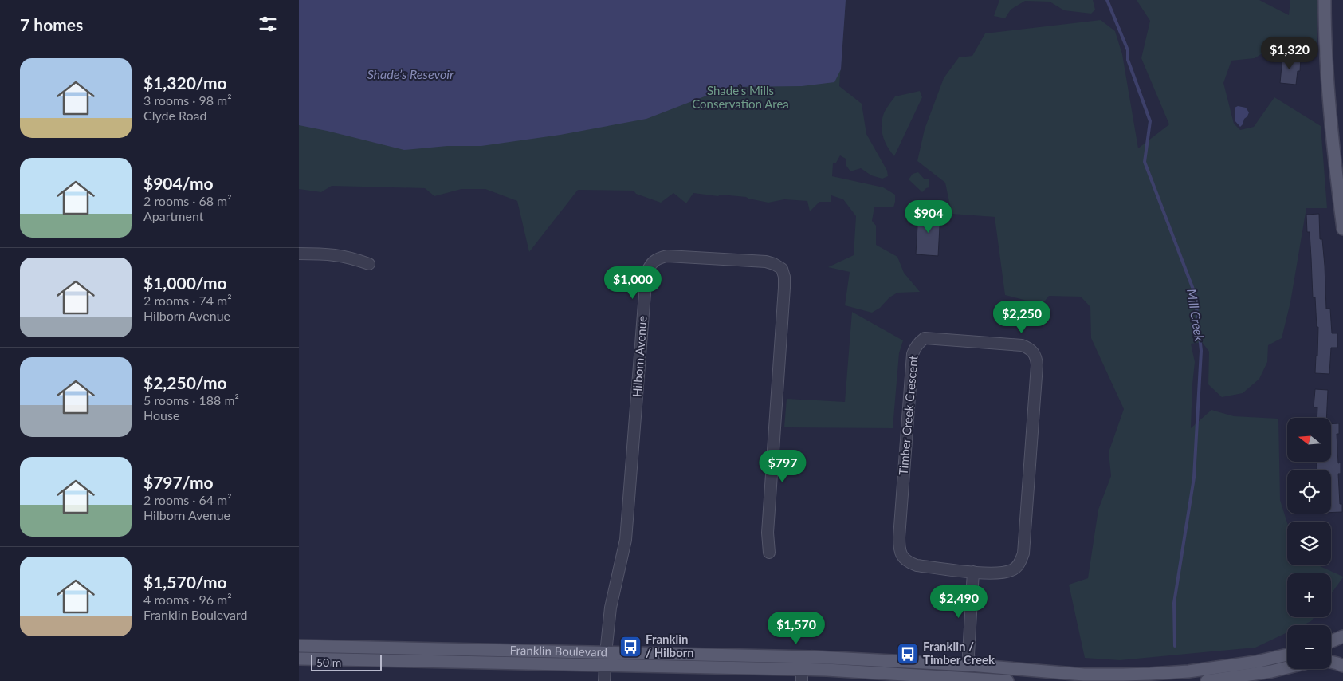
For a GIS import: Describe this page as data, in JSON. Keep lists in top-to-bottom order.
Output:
{
  "streets": {
    "main road": ["Franklin Boulevard"],
    "street": ["Hilborn Avenue", "Timber Creek Crescent"]
  },
  "crossings": [
    ["Hilborn Avenue", "Franklin Boulevard"]
  ],
  "water": ["Shade’s Resevoir", "Mill Creek"],
  "parks": ["Shade’s Mills Conservation Area"],
  "places": {
    "bus stop": ["Franklin / Hilborn", "Franklin / Timber Creek"]
  },
  "scale_bar": "50 m",
  "north": "left",
  "page": {
    "heading": "7 homes",
    "price": [
      "$1,320",
      "$904",
      "$1,000",
      "$2,250",
      "$797",
      "$2,490",
      "$1,570"
    ],
    "list": [
      {
        "name": "$1,320/mo",
        "note": "3 rooms · 98 m² · Clyde Road"
      },
      {
        "name": "$904/mo",
        "note": "2 rooms · 68 m² · Apartment"
      },
      {
        "name": "$1,000/mo",
        "note": "2 rooms · 74 m² · Hilborn Avenue"
      },
      {
        "name": "$2,250/mo",
        "note": "5 rooms · 188 m² · House"
      },
      {
        "name": "$797/mo",
        "note": "2 rooms · 64 m² · Hilborn Avenue"
      },
      {
        "name": "$1,570/mo",
        "note": "4 rooms · 96 m² · Franklin Boulevard"
      }
    ],
    "map_buttons": ["+", "−"],
    "scale": "50 m"
  }
}
